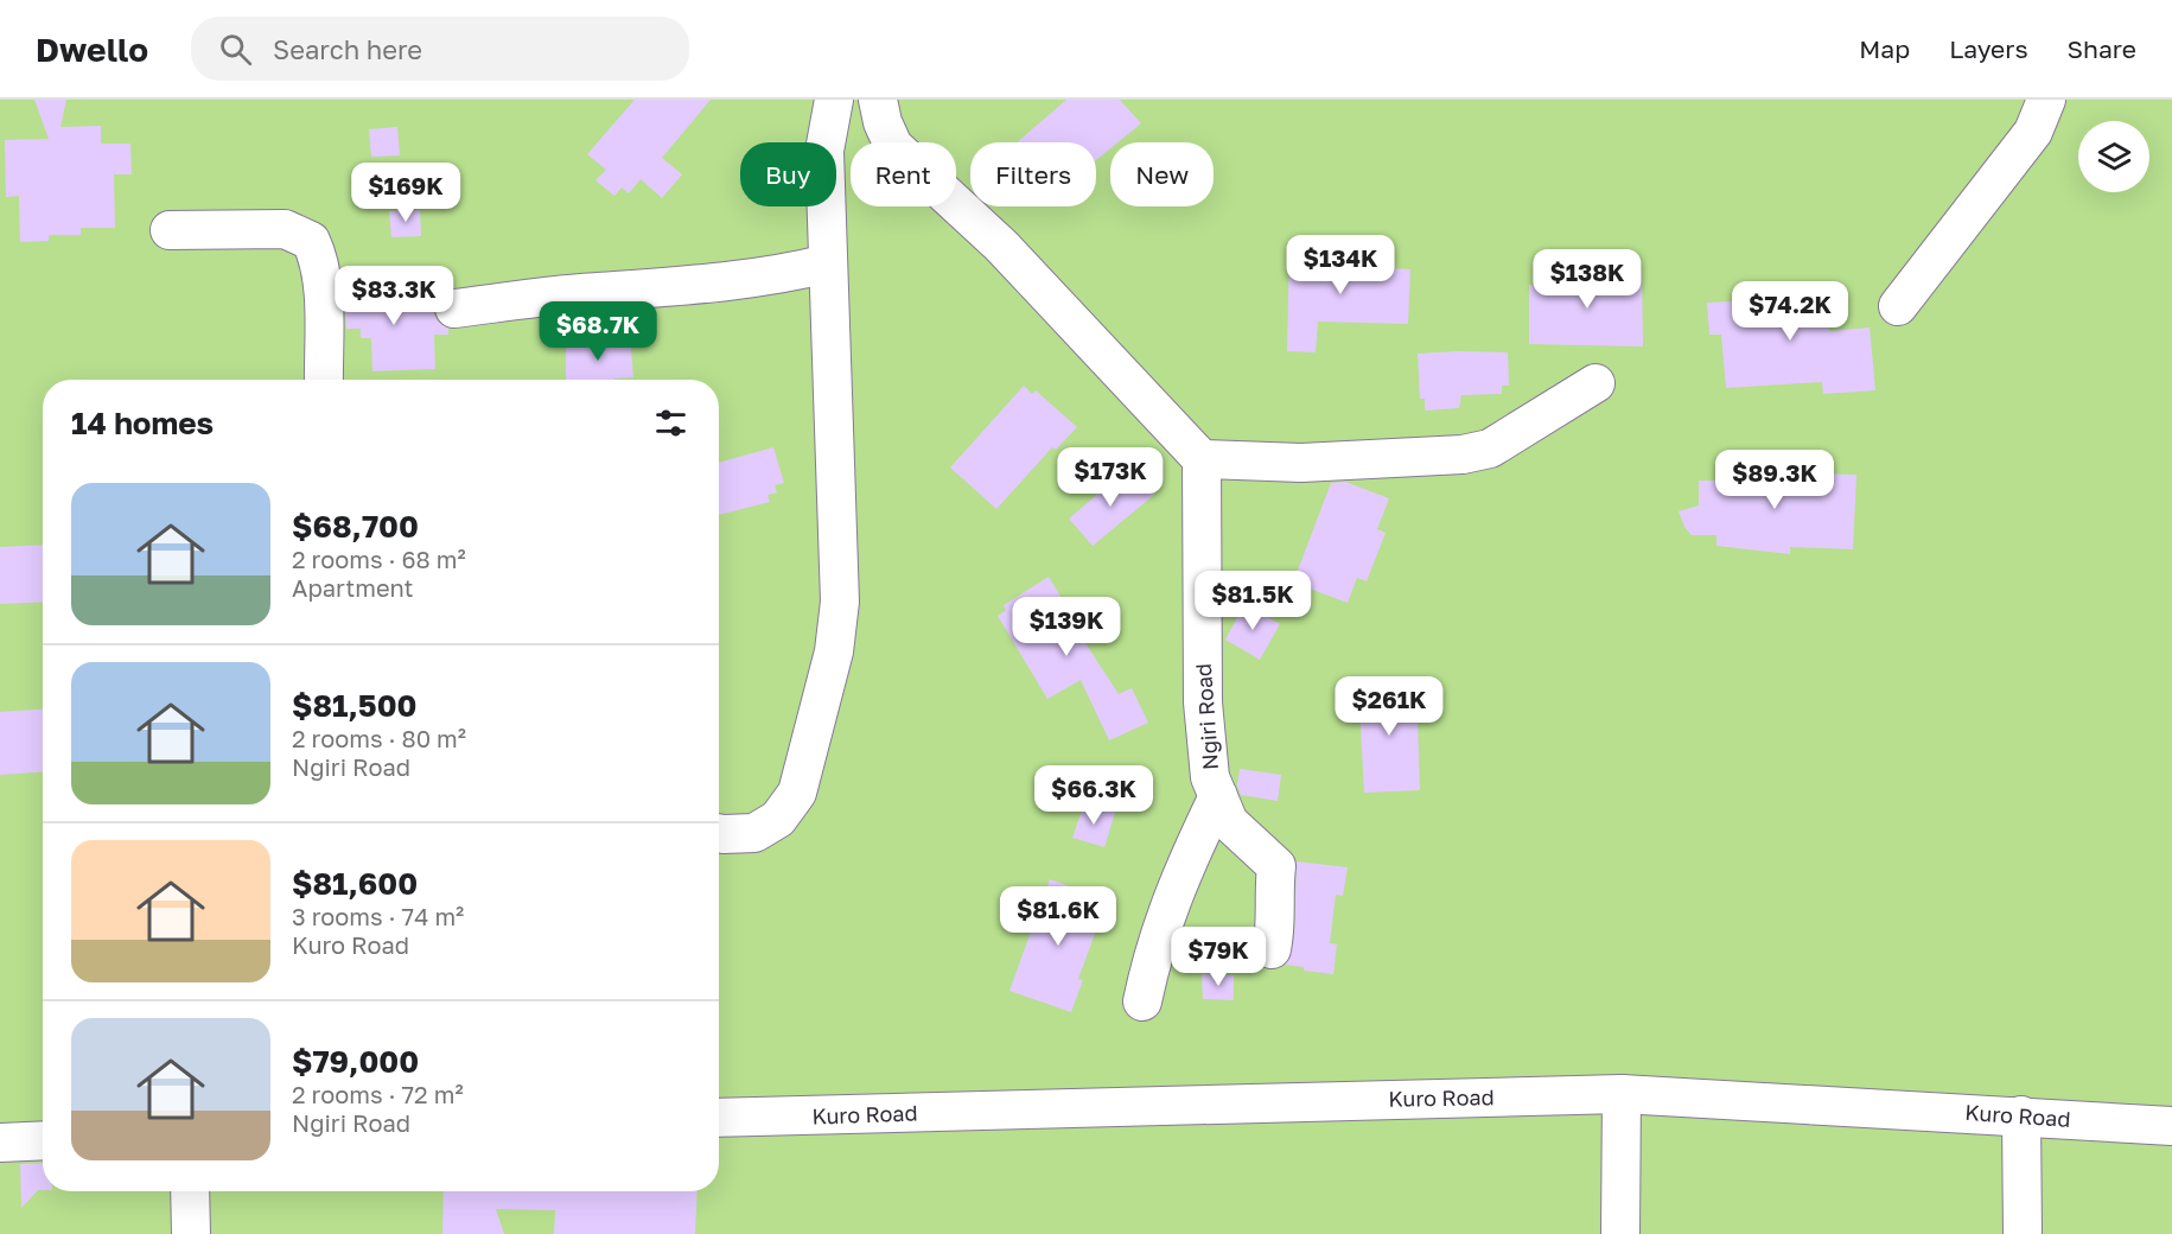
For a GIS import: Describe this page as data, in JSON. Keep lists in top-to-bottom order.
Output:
{
  "streets": {
    "street": ["Ngiri Road", "Kuro Road"]
  },
  "page": {
    "header": "Dwello",
    "search": "Search here",
    "nav": ["Map", "Layers", "Share"],
    "chip": [
      "Buy",
      "Rent",
      "Filters",
      "New"
    ],
    "price": [
      "$169K",
      "$134K",
      "$138K",
      "$83.3K",
      "$74.2K",
      "$68.7K",
      "$173K",
      "$89.3K",
      "$81.5K",
      "$139K",
      "$261K",
      "$66.3K",
      "$81.6K",
      "$79K"
    ],
    "heading": "14 homes",
    "list": [
      {
        "name": "$68,700",
        "note": "2 rooms · 68 m² · Apartment"
      },
      {
        "name": "$81,500",
        "note": "2 rooms · 80 m² · Ngiri Road"
      },
      {
        "name": "$81,600",
        "note": "3 rooms · 74 m² · Kuro Road"
      },
      {
        "name": "$79,000",
        "note": "2 rooms · 72 m² · Ngiri Road"
      }
    ]
  }
}
